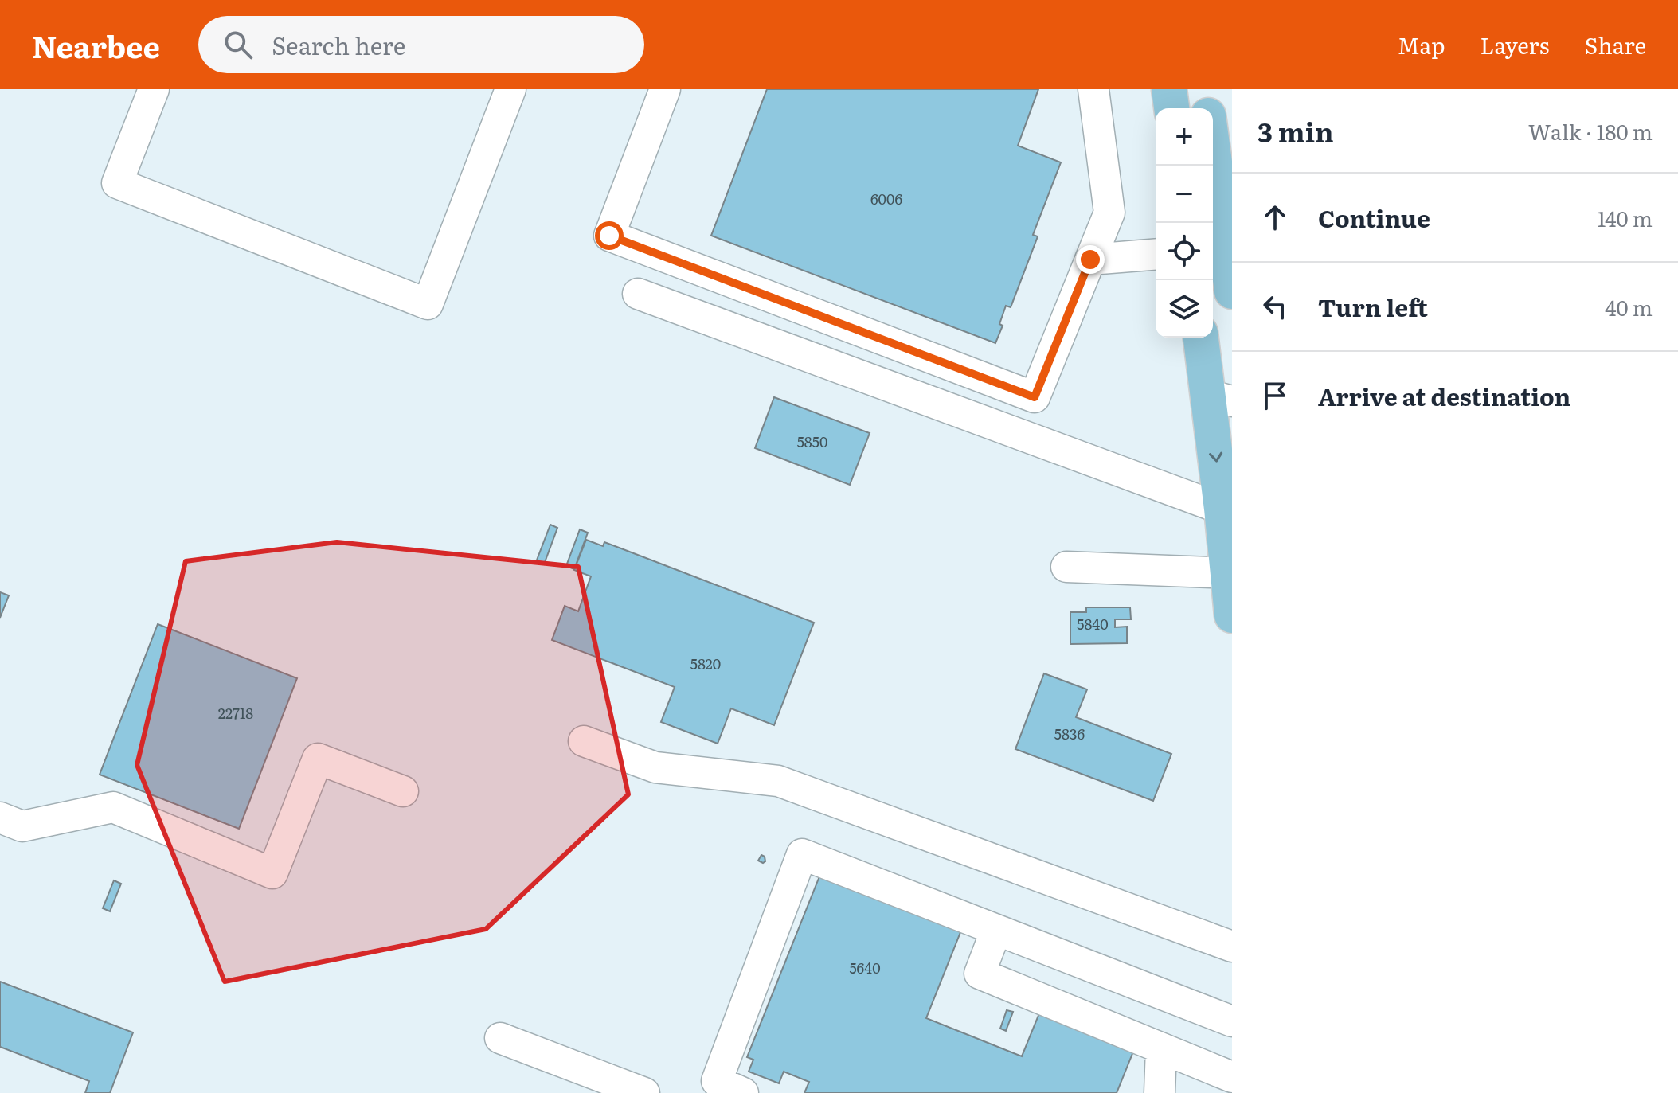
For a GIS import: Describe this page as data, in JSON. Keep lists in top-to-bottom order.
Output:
{
  "house_numbers": [
    "6006",
    "5850",
    "5840",
    "5820",
    "22718",
    "5836",
    "5640"
  ],
  "page": {
    "header": "Nearbee",
    "search": "Search here",
    "nav": ["Map", "Layers", "Share"],
    "heading": ["3 min", "Walk · 180 m"],
    "map_buttons": ["+", "−"],
    "list": [
      ["Continue", "140 m"],
      ["Turn left", "40 m"],
      "Arrive at destination"
    ]
  }
}
